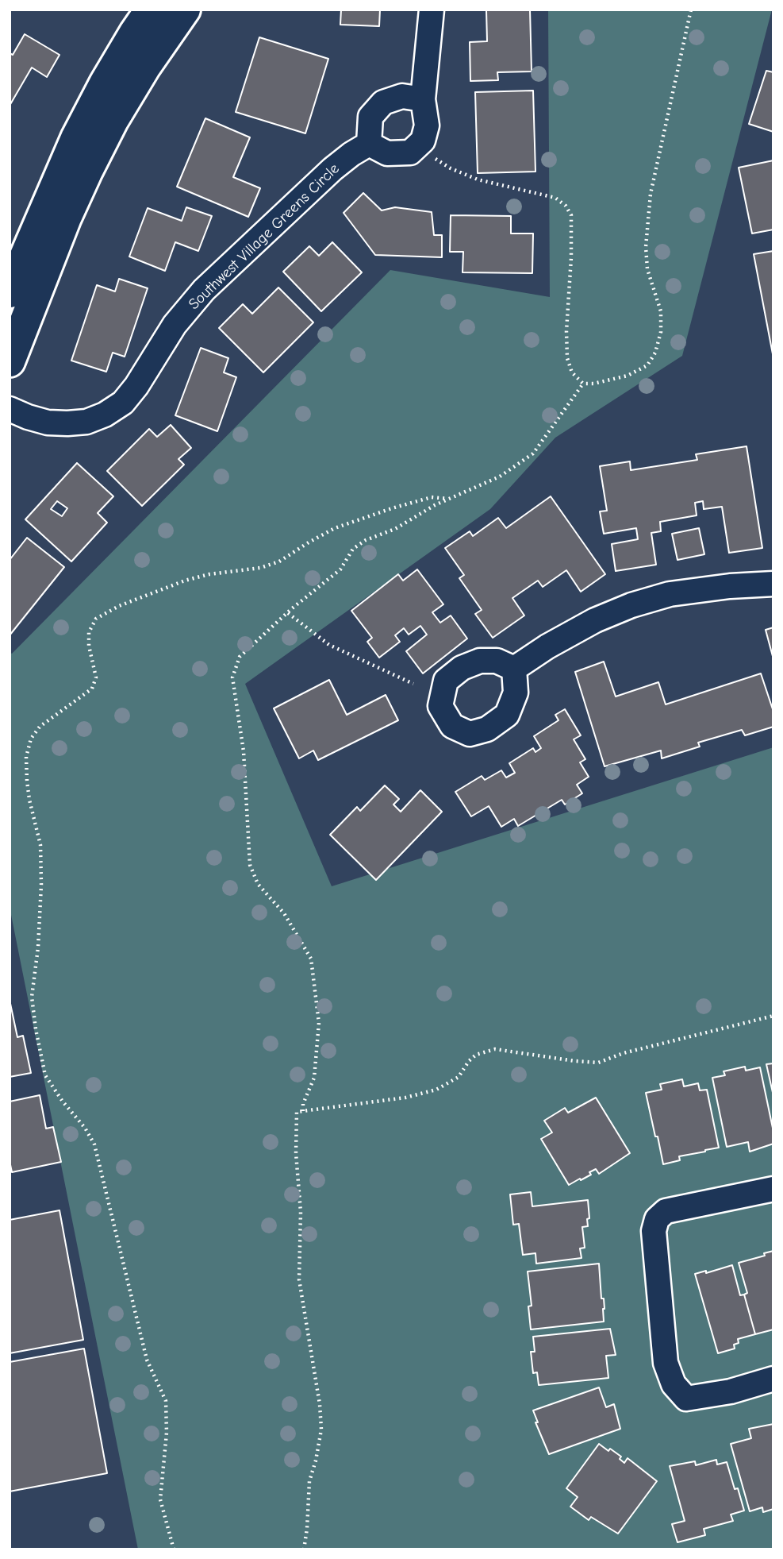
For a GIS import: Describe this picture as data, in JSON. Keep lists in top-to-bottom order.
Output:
{
  "streets": {
    "street": ["Southwest Village Greens Circle"]
  }
}
